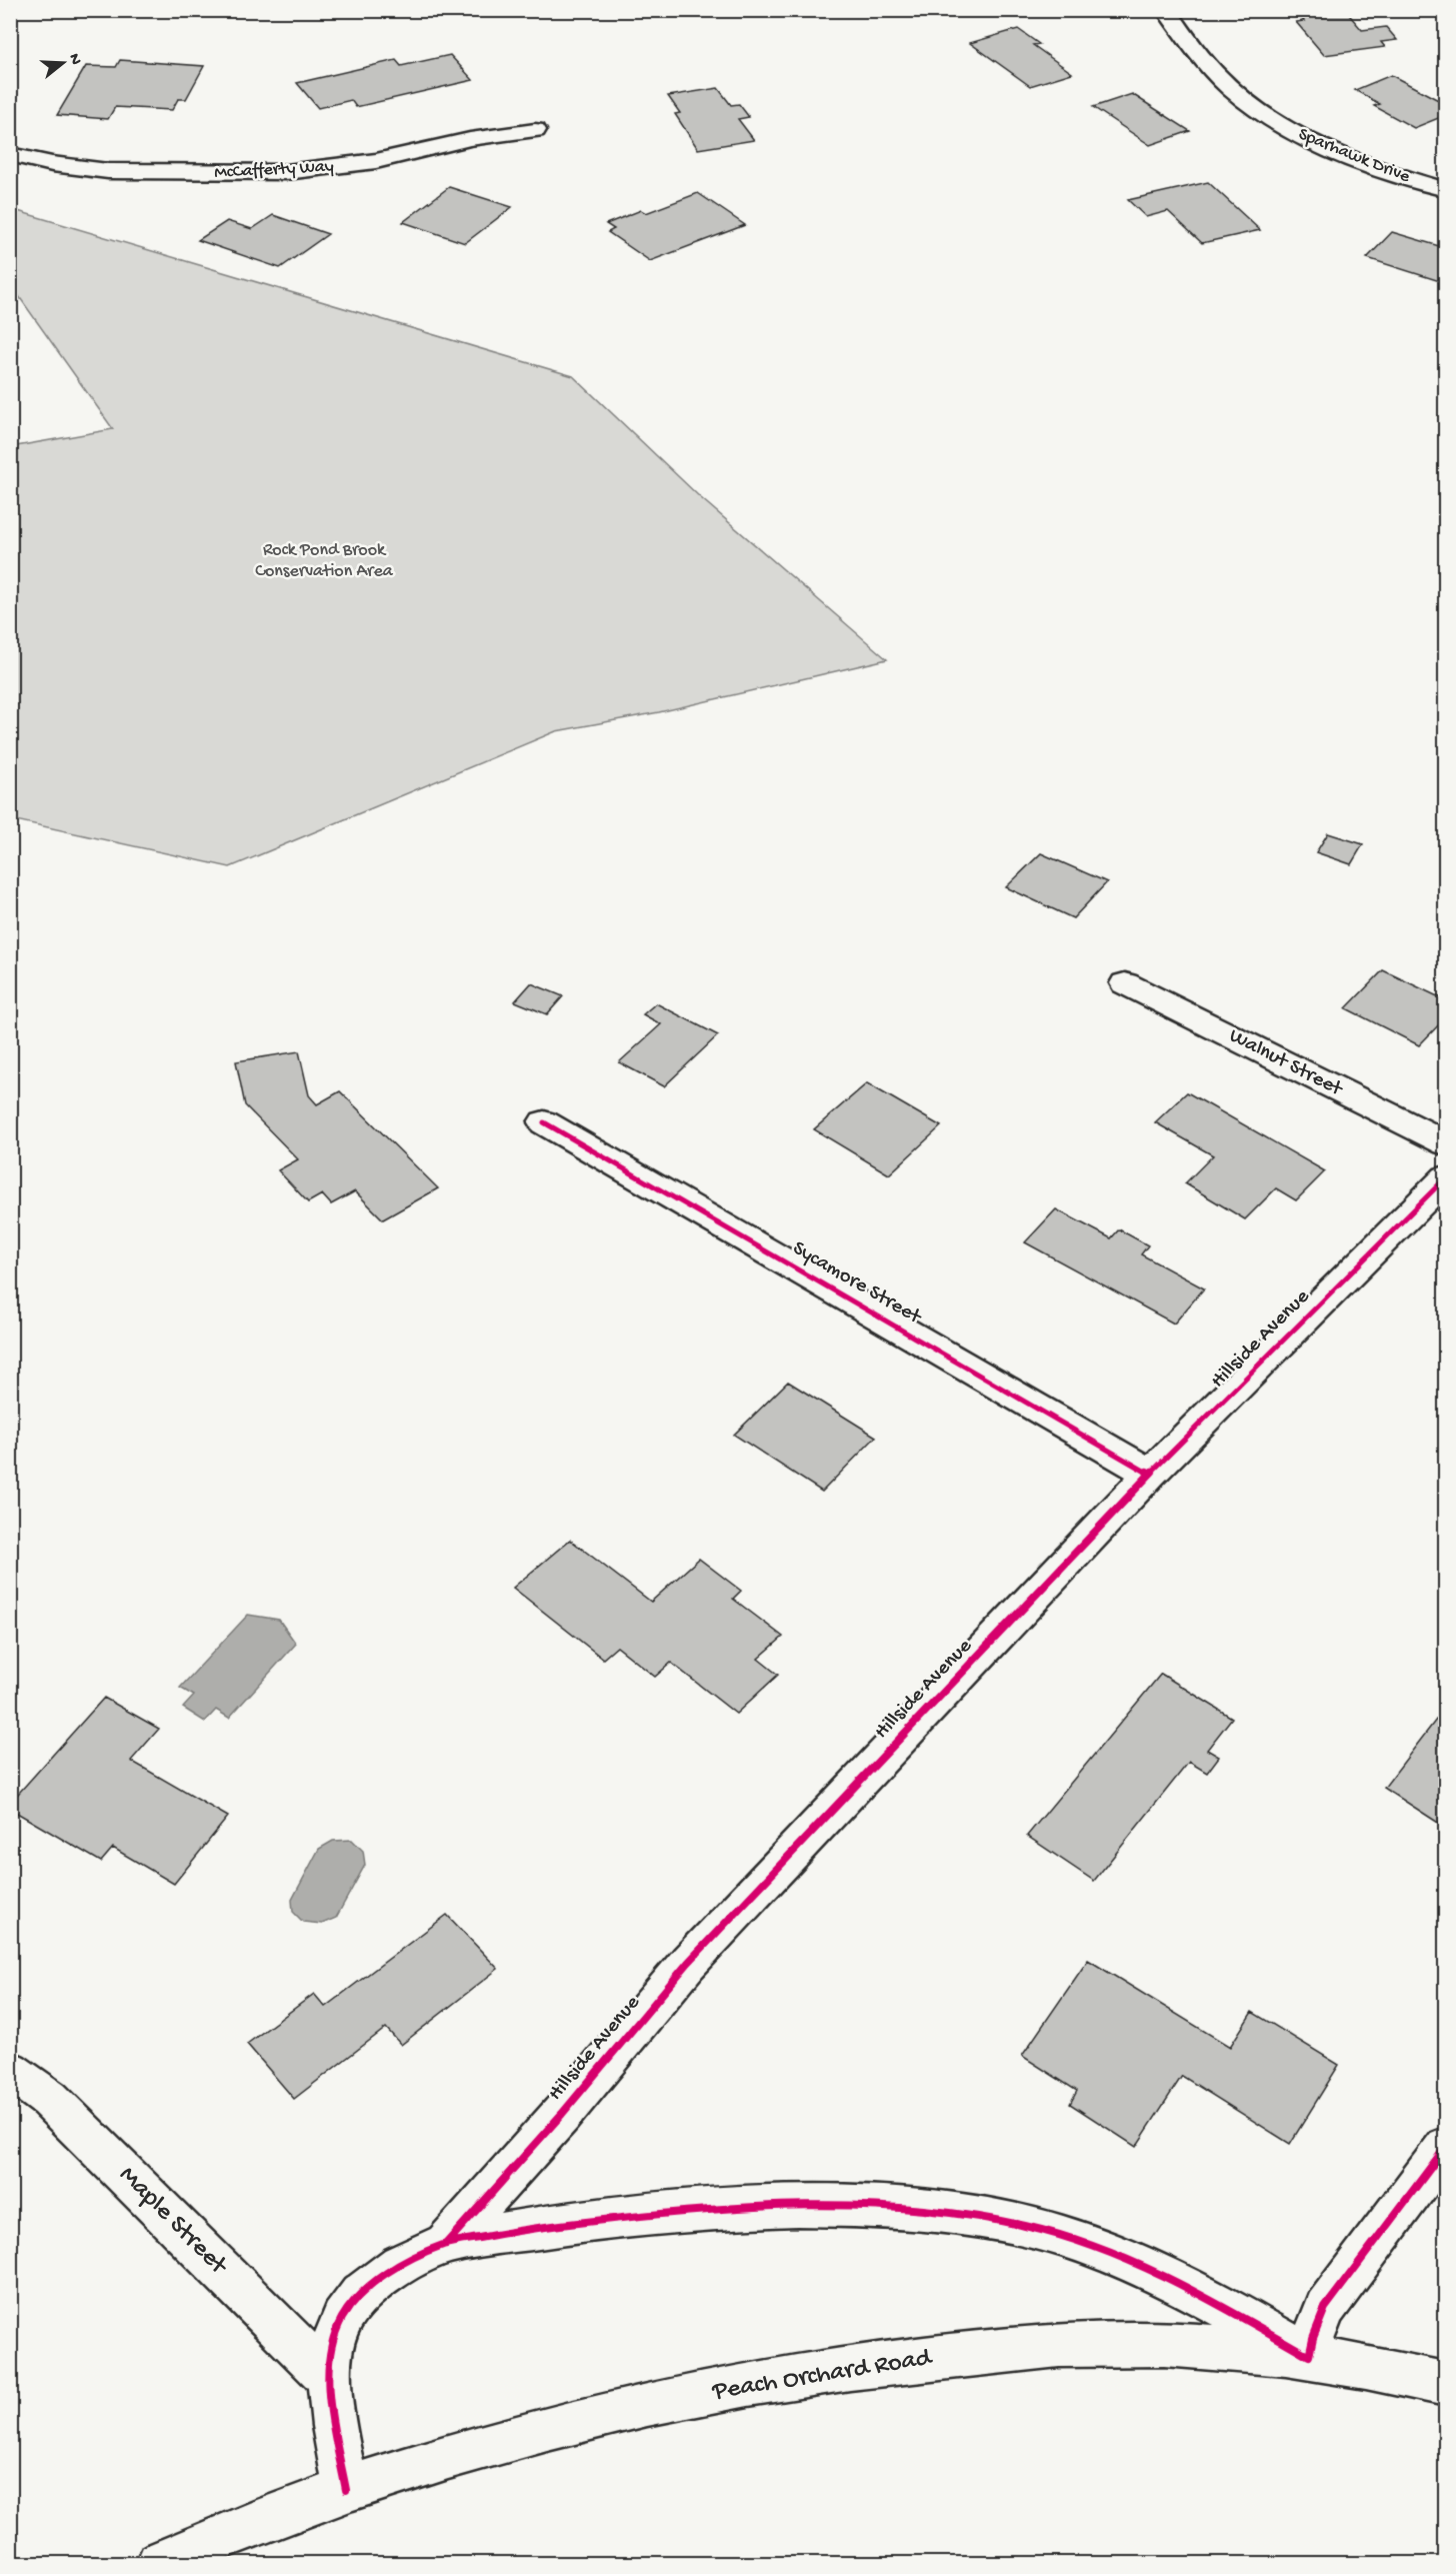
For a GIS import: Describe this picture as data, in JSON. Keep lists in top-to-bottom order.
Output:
{
  "streets": {
    "street": [
      "Sparhawk Drive",
      "McCafferty Way",
      "Walnut Street",
      "Sycamore Street",
      "Hillside Avenue",
      "Maple Street",
      "Peach Orchard Road"
    ]
  },
  "crossings": [
    ["Sycamore Street", "Hillside Avenue"],
    ["Hillside Avenue", "Peach Orchard Road"],
    ["Maple Street", "Peach Orchard Road"]
  ],
  "parks": ["Rock Pond Brook Conservation Area"],
  "north": "right"
}
